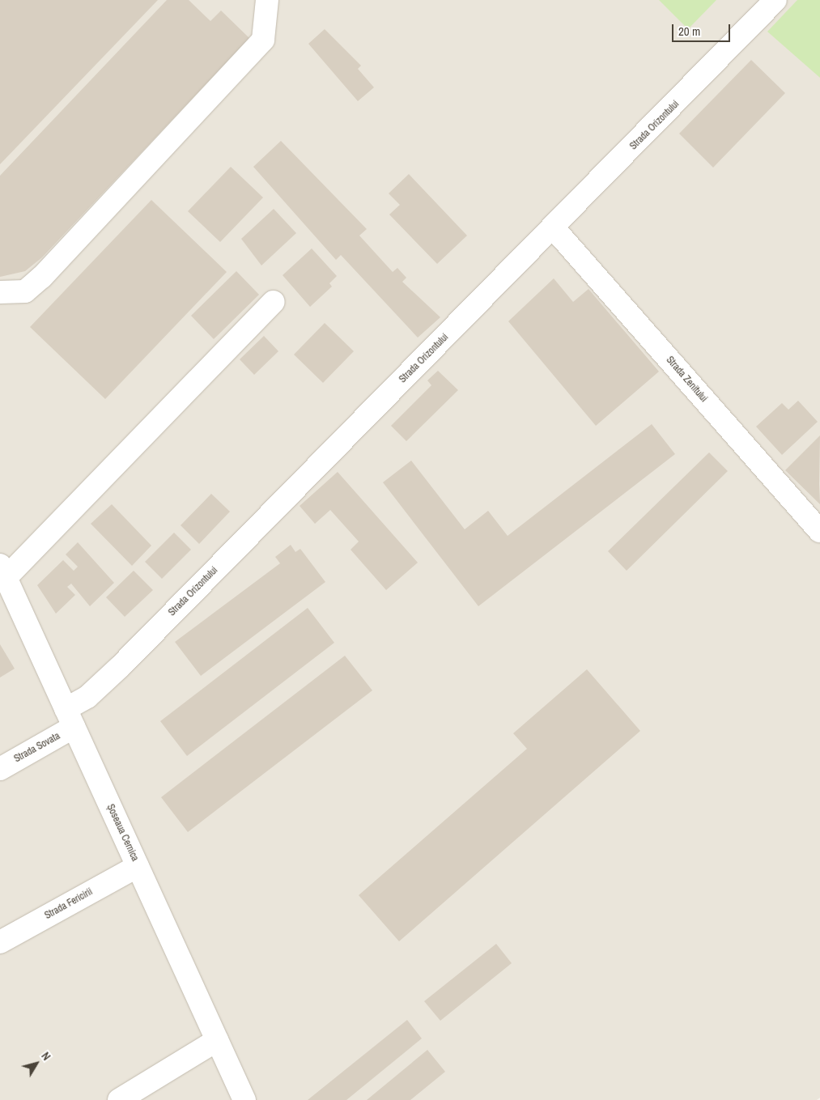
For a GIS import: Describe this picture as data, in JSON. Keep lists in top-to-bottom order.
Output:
{
  "streets": {
    "street": [
      "Strada Orizontului",
      "Strada Zenitului",
      "Strada Sovata",
      "Șoseaua Cernica",
      "Strada Fericirii"
    ]
  },
  "crossings": [
    ["Strada Orizontului", "Strada Zenitului"],
    ["Strada Orizontului", "Strada Sovata"],
    ["Strada Orizontului", "Șoseaua Cernica"],
    ["Strada Sovata", "Șoseaua Cernica"],
    ["Șoseaua Cernica", "Strada Fericirii"]
  ],
  "scale_bar": "20 m",
  "north": "top right"
}
